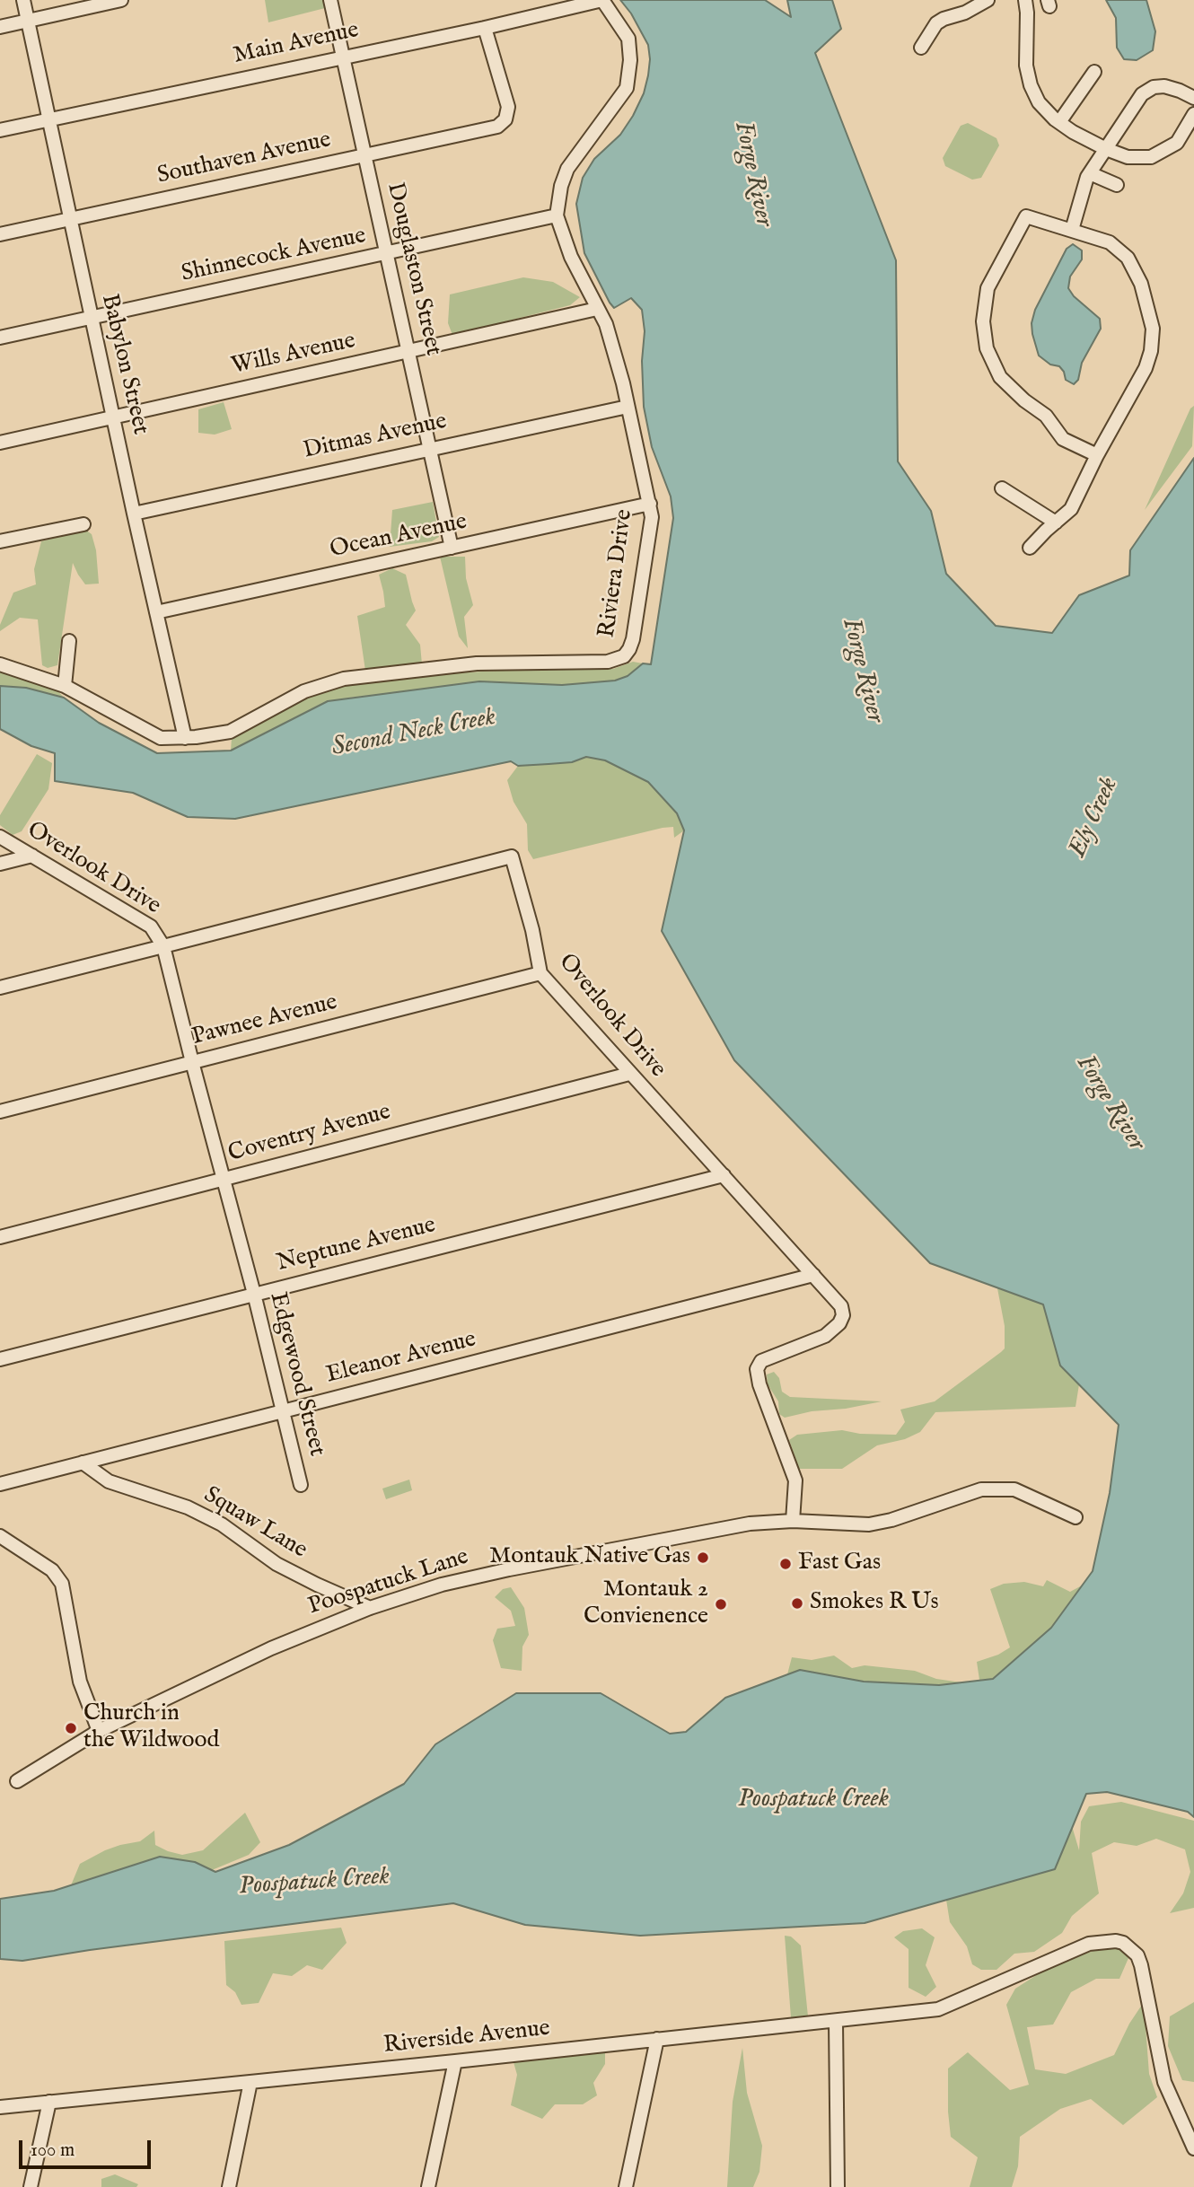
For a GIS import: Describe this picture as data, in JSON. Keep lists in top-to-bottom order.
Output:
{
  "streets": {
    "street": [
      "Main Avenue",
      "Southaven Avenue",
      "Shinnecock Avenue",
      "Douglaston Street",
      "Wills Avenue",
      "Babylon Street",
      "Ditmas Avenue",
      "Ocean Avenue",
      "Riviera Drive",
      "Overlook Drive",
      "Pawnee Avenue",
      "Coventry Avenue",
      "Neptune Avenue",
      "Eleanor Avenue",
      "Edgewood Street",
      "Squaw Lane",
      "Poospatuck Lane",
      "Riverside Avenue"
    ]
  },
  "crossings": [
    ["Main Avenue", "Southaven Avenue"],
    ["Main Avenue", "Douglaston Street"],
    ["Main Avenue", "Babylon Street"],
    ["Main Avenue", "Riviera Drive"],
    ["Southaven Avenue", "Douglaston Street"],
    ["Southaven Avenue", "Babylon Street"],
    ["Shinnecock Avenue", "Douglaston Street"],
    ["Shinnecock Avenue", "Babylon Street"],
    ["Shinnecock Avenue", "Riviera Drive"],
    ["Douglaston Street", "Wills Avenue"],
    ["Douglaston Street", "Ditmas Avenue"],
    ["Douglaston Street", "Ocean Avenue"],
    ["Wills Avenue", "Babylon Street"],
    ["Wills Avenue", "Riviera Drive"],
    ["Babylon Street", "Ditmas Avenue"],
    ["Babylon Street", "Ocean Avenue"],
    ["Babylon Street", "Riviera Drive"],
    ["Ditmas Avenue", "Riviera Drive"],
    ["Ocean Avenue", "Riviera Drive"],
    ["Overlook Drive", "Pawnee Avenue"],
    ["Overlook Drive", "Coventry Avenue"],
    ["Overlook Drive", "Neptune Avenue"],
    ["Overlook Drive", "Eleanor Avenue"],
    ["Overlook Drive", "Edgewood Street"],
    ["Overlook Drive", "Poospatuck Lane"],
    ["Pawnee Avenue", "Edgewood Street"],
    ["Coventry Avenue", "Edgewood Street"],
    ["Neptune Avenue", "Edgewood Street"],
    ["Eleanor Avenue", "Edgewood Street"],
    ["Eleanor Avenue", "Squaw Lane"],
    ["Squaw Lane", "Poospatuck Lane"]
  ],
  "water": [
    "Forge River",
    "Second Neck Creek",
    "Ely Creek",
    "Poospatuck Creek"
  ],
  "places": [
    "Montauk Native Gas",
    "Fast Gas",
    "Smokes R Us",
    "Montauk 2 Convienence",
    "Church in the Wildwood"
  ],
  "scale_bar": "100 m"
}
